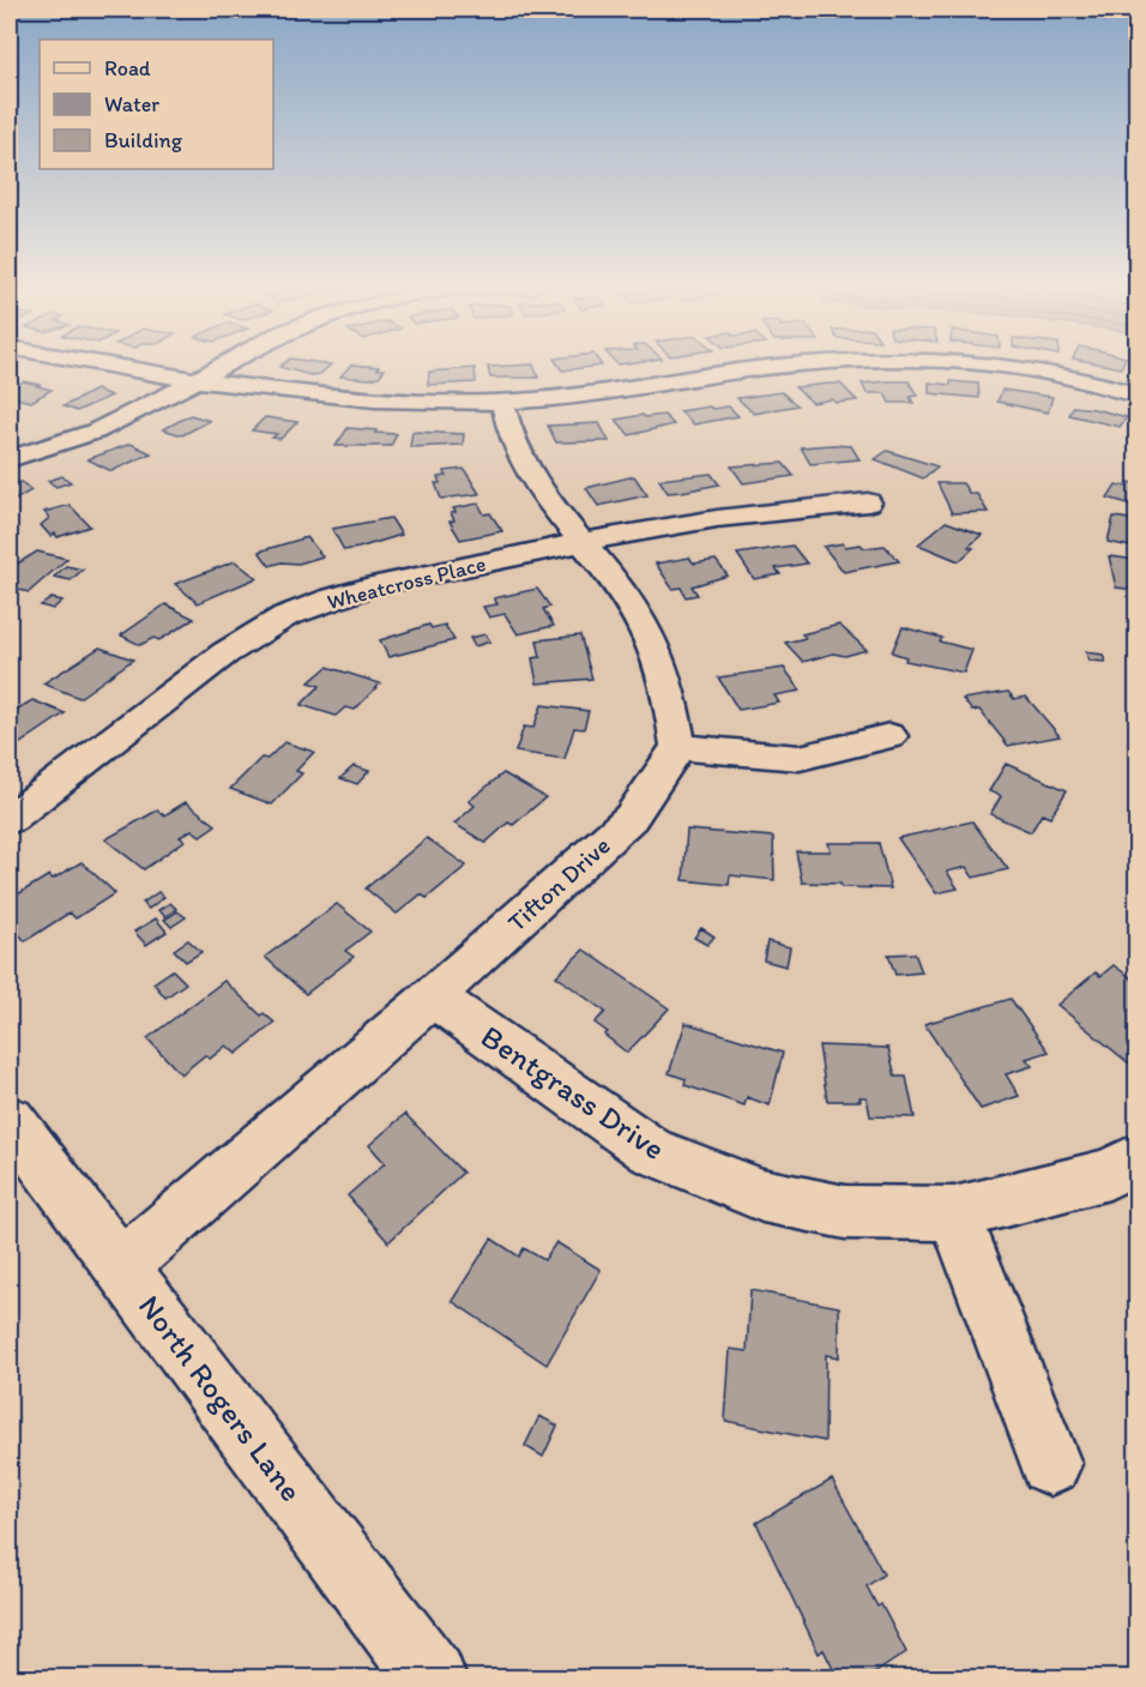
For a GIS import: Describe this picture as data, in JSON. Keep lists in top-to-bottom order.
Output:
{
  "streets": {
    "street": [
      "Wheatcross Place",
      "Tifton Drive",
      "Bentgrass Drive",
      "North Rogers Lane"
    ]
  },
  "crossings": [
    ["Tifton Drive", "Bentgrass Drive"],
    ["Tifton Drive", "North Rogers Lane"]
  ],
  "legend": ["Road", "Water", "Building"]
}
